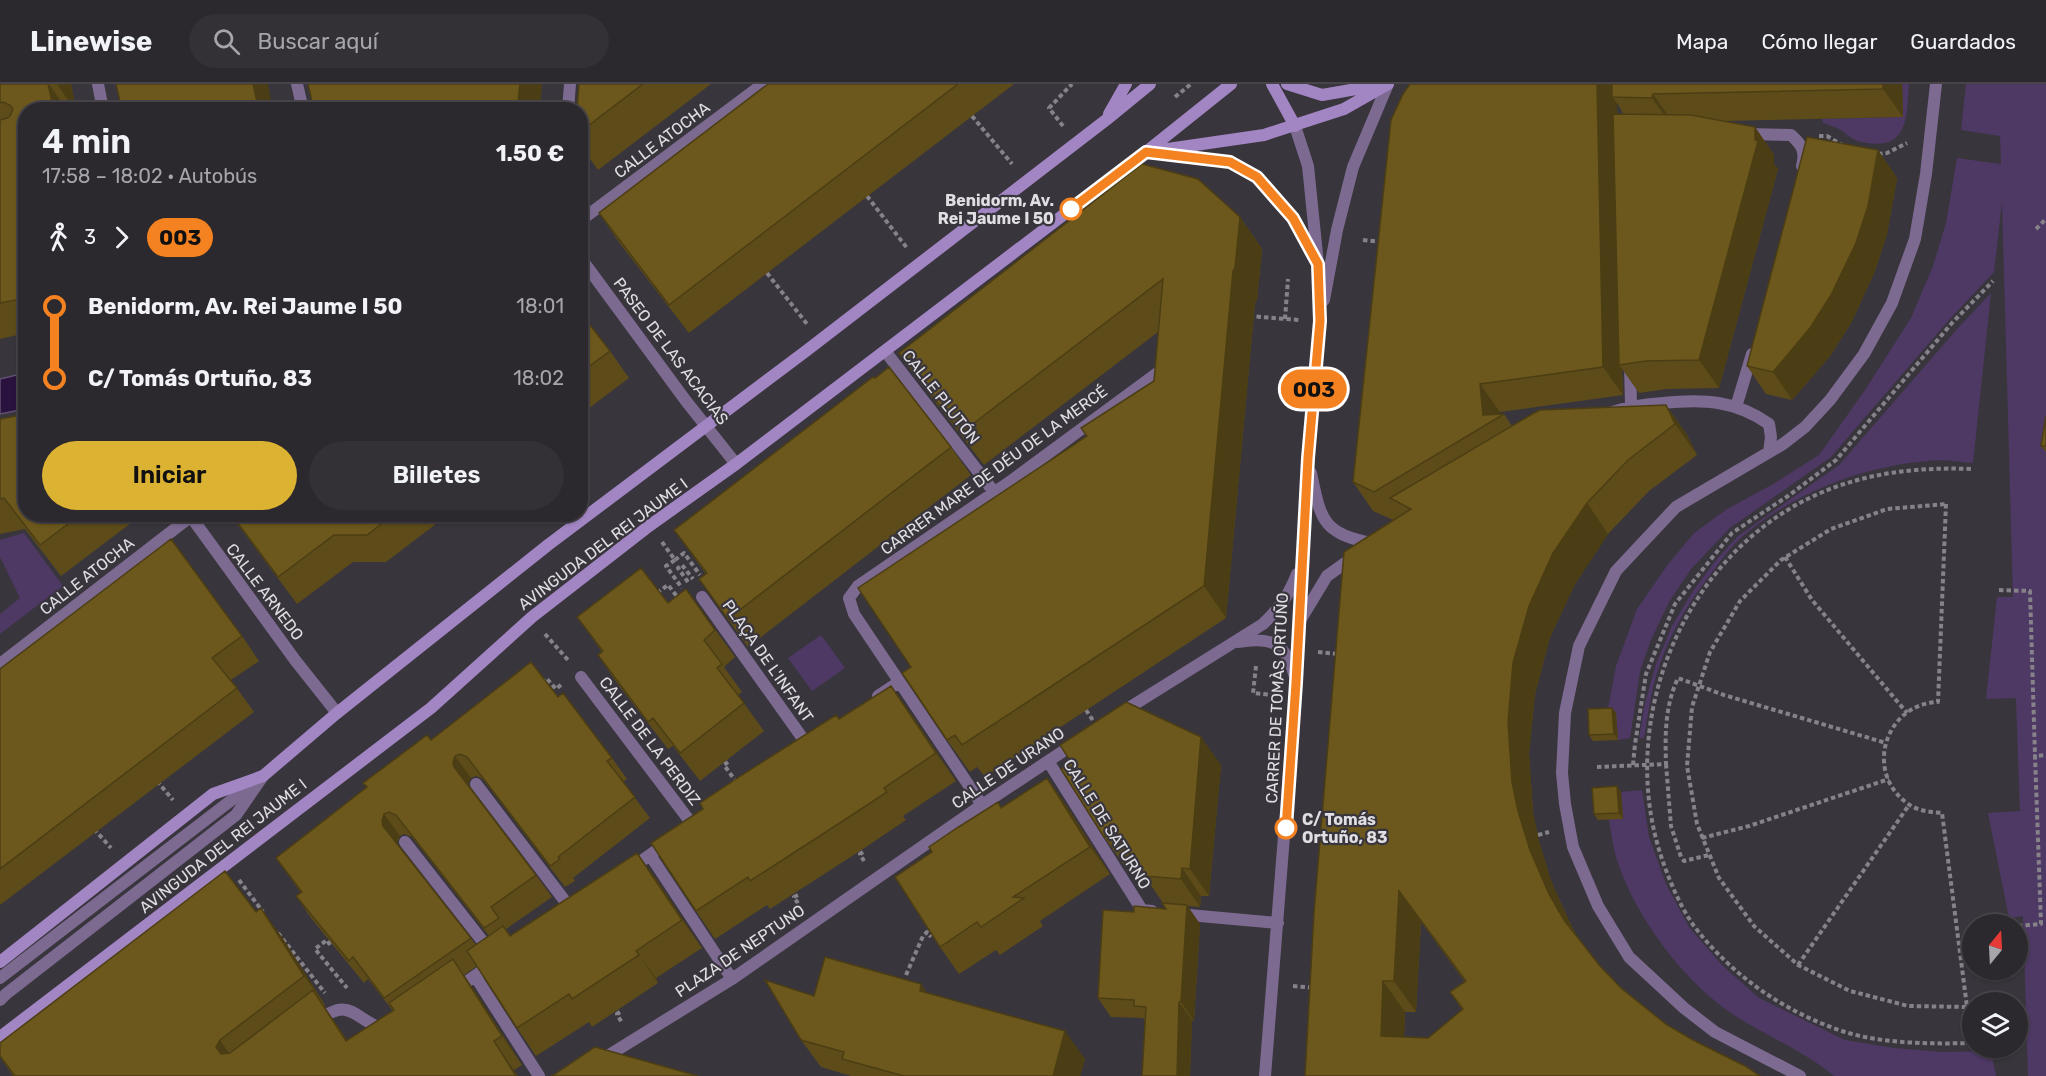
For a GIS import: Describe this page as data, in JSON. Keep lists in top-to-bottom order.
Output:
{
  "streets": {
    "main road": ["AVINGUDA DEL REI JAUME I"],
    "street": [
      "CALLE ATOCHA",
      "PASEO DE LAS ACACIAS",
      "CALLE PLUTÓN",
      "CARRER MARE DE DÉU DE LA MERCÉ",
      "CALLE ARNEDO",
      "PLAÇA DE L'INFANT",
      "CARRER DE TOMÀS ORTUÑO",
      "CALLE DE LA PERDIZ",
      "CALLE DE URANO",
      "CALLE DE SATURNO",
      "PLAZA DE NEPTUNO"
    ]
  },
  "crossings": [
    ["PASEO DE LAS ACACIAS", "AVINGUDA DEL REI JAUME I"],
    ["CALLE PLUTÓN", "CARRER MARE DE DÉU DE LA MERCÉ"],
    ["CALLE PLUTÓN", "AVINGUDA DEL REI JAUME I"],
    ["AVINGUDA DEL REI JAUME I", "CALLE ARNEDO"],
    ["CARRER DE TOMÀS ORTUÑO", "CALLE DE URANO"],
    ["CARRER DE TOMÀS ORTUÑO", "CALLE DE SATURNO"],
    ["CALLE DE URANO", "CALLE DE SATURNO"],
    ["CALLE DE URANO", "PLAZA DE NEPTUNO"]
  ],
  "places": ["Benidorm, Av. Rei Jaume I 50", "C/ Tomás Ortuño, 83"],
  "lines": ["bus line 003"],
  "north": "top",
  "page": {
    "header": "Linewise",
    "search": "Buscar aquí",
    "nav": ["Mapa", "Cómo llegar", "Guardados"],
    "on_map": "003",
    "heading": ["4 min", "17:58 – 18:02 · Autobús", "1.50 €"],
    "legs": ["3", "003"],
    "list": [
      {
        "name": "Benidorm, Av. Rei Jaume I 50",
        "value": "18:01"
      },
      {
        "name": "C/ Tomás Ortuño, 83",
        "value": "18:02"
      }
    ],
    "buttons": ["Iniciar", "Billetes"]
  }
}
